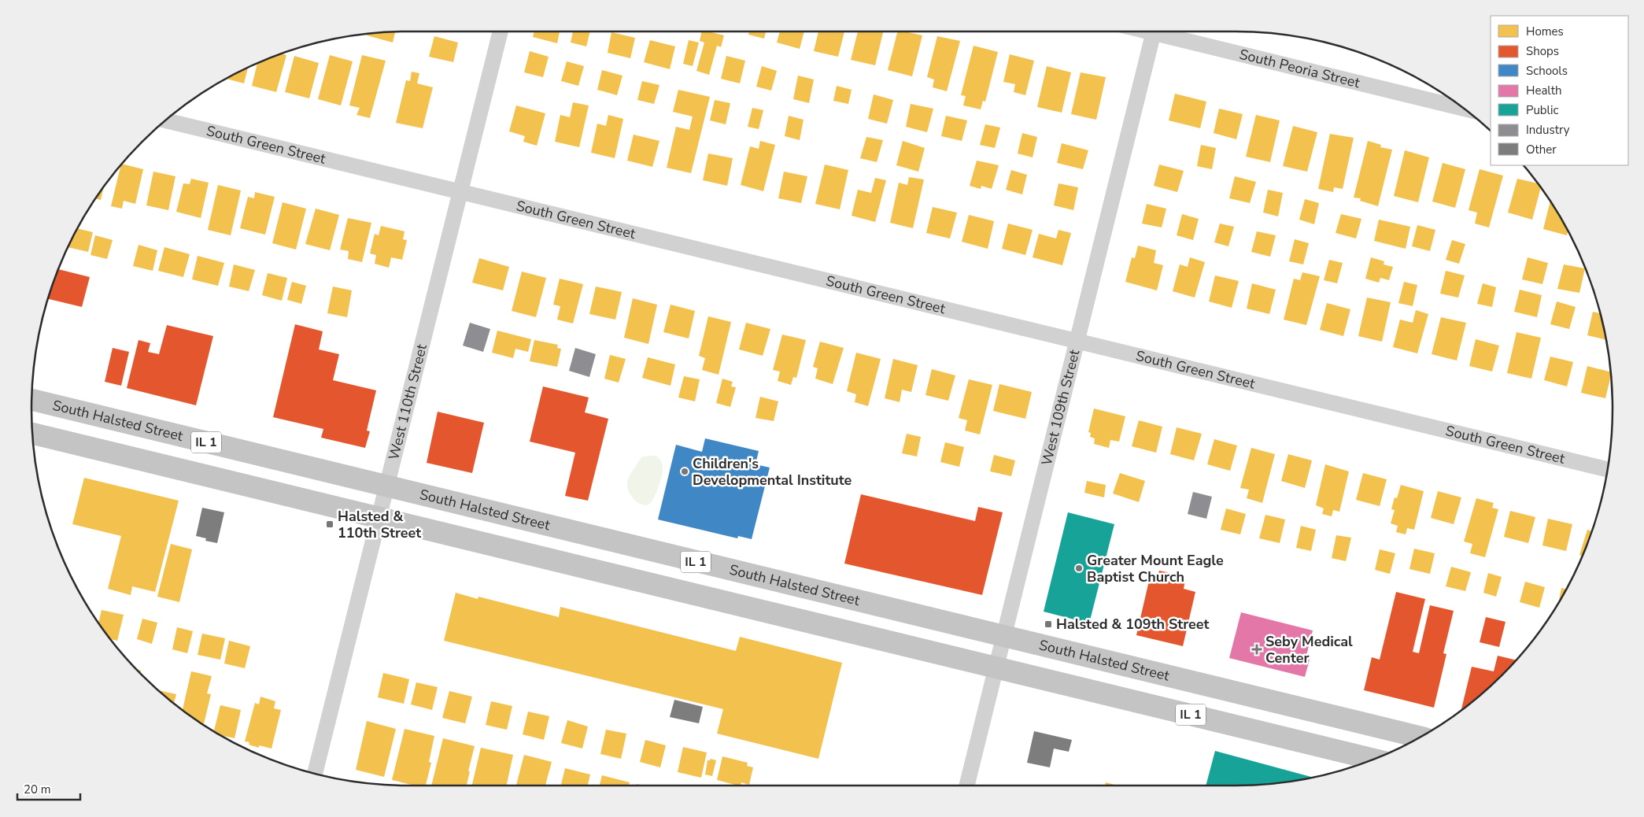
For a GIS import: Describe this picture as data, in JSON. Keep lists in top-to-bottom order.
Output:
{
  "streets": {
    "main road": ["South Halsted Street", "IL 1"],
    "street": [
      "South Peoria Street",
      "South Green Street",
      "West 110th Street",
      "West 109th Street"
    ]
  },
  "crossings": [
    ["South Green Street", "West 110th Street"],
    ["South Green Street", "West 109th Street"],
    ["West 110th Street", "South Halsted Street"],
    ["West 110th Street", "IL 1"],
    ["West 109th Street", "South Halsted Street"],
    ["West 109th Street", "IL 1"]
  ],
  "places": {
    "other": ["Children's Developmental Institute", "Greater Mount Eagle Baptist Church"],
    "transit": ["Halsted & 110th Street", "Halsted & 109th Street"],
    "health": ["Seby Medical Center"]
  },
  "legend": [
    "Homes",
    "Shops",
    "Schools",
    "Health",
    "Public",
    "Industry",
    "Other"
  ],
  "scale_bar": "20 m"
}
